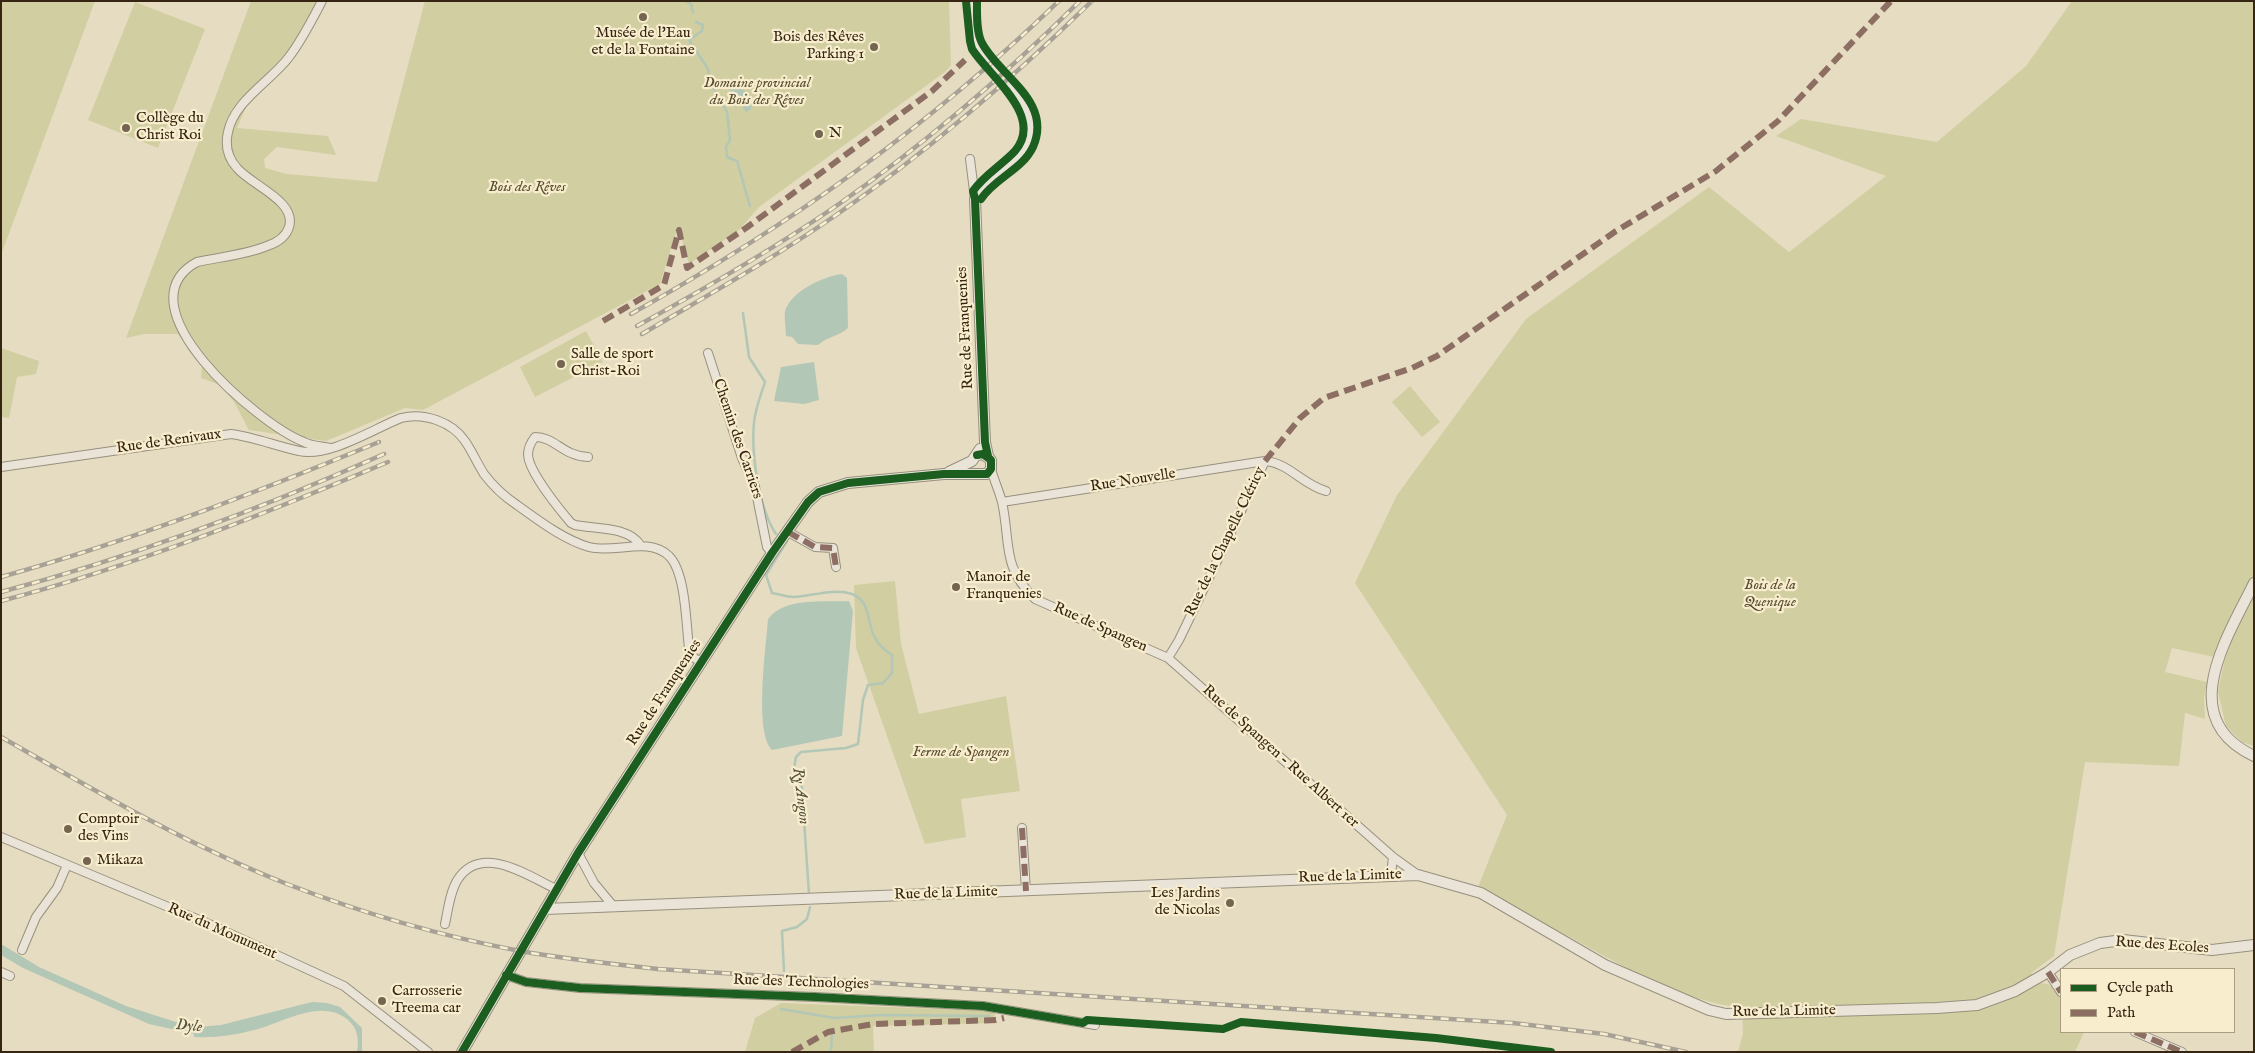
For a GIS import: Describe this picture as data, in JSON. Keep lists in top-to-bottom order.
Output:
{
  "streets": {
    "street": [
      "Rue de Franquenies",
      "Chemin des Carriers",
      "Rue de Renivaux",
      "Rue Nouvelle",
      "Rue de la Chapelle Cléricy",
      "Rue de Spangen",
      "Rue de Spangen - Rue Albert 1er",
      "Rue de la Limite",
      "Rue du Monument",
      "Rue des Ecoles",
      "Rue des Technologies"
    ]
  },
  "crossings": [
    ["Rue de Franquenies", "Chemin des Carriers"],
    ["Rue de Franquenies", "Rue de Renivaux"],
    ["Rue de Franquenies", "Rue de Spangen"],
    ["Rue de Franquenies", "Rue de la Limite"],
    ["Rue de Franquenies", "Rue des Technologies"],
    ["Rue Nouvelle", "Rue de la Chapelle Cléricy"],
    ["Rue Nouvelle", "Rue de Spangen"],
    ["Rue de la Chapelle Cléricy", "Rue de Spangen"],
    ["Rue de la Chapelle Cléricy", "Rue de Spangen - Rue Albert 1er"],
    ["Rue de Spangen", "Rue de Spangen - Rue Albert 1er"],
    ["Rue de Spangen - Rue Albert 1er", "Rue de la Limite"],
    ["Rue de la Limite", "Rue des Ecoles"]
  ],
  "water": ["Ry Angon", "Dyle"],
  "parks": [
    "Domaine provincial du Bois des Rêves",
    "Bois des Rêves",
    "Bois de la Quenique",
    "Ferme de Spangen"
  ],
  "places": [
    "Musée de l'Eau et de la Fontaine",
    "Bois des Rêves Parking 1",
    "Collège du Christ Roi",
    "N",
    "Salle de sport Christ-Roi",
    "Manoir de Franquenies",
    "Comptoir des Vins",
    "Mikaza",
    "Les Jardins de Nicolas",
    "Carrosserie Treema car"
  ],
  "legend": ["Cycle path", "Path"]
}
